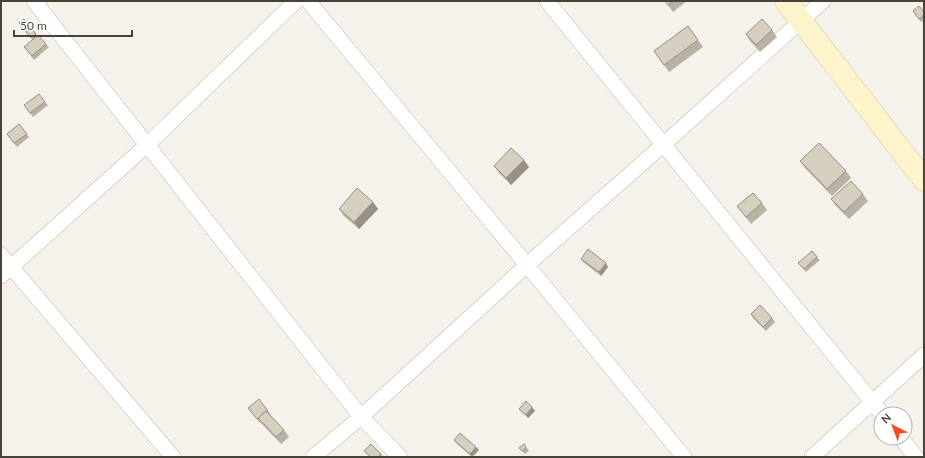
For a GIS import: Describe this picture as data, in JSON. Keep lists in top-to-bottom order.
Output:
{
  "scale_bar": "50 m",
  "north": "top left"
}
